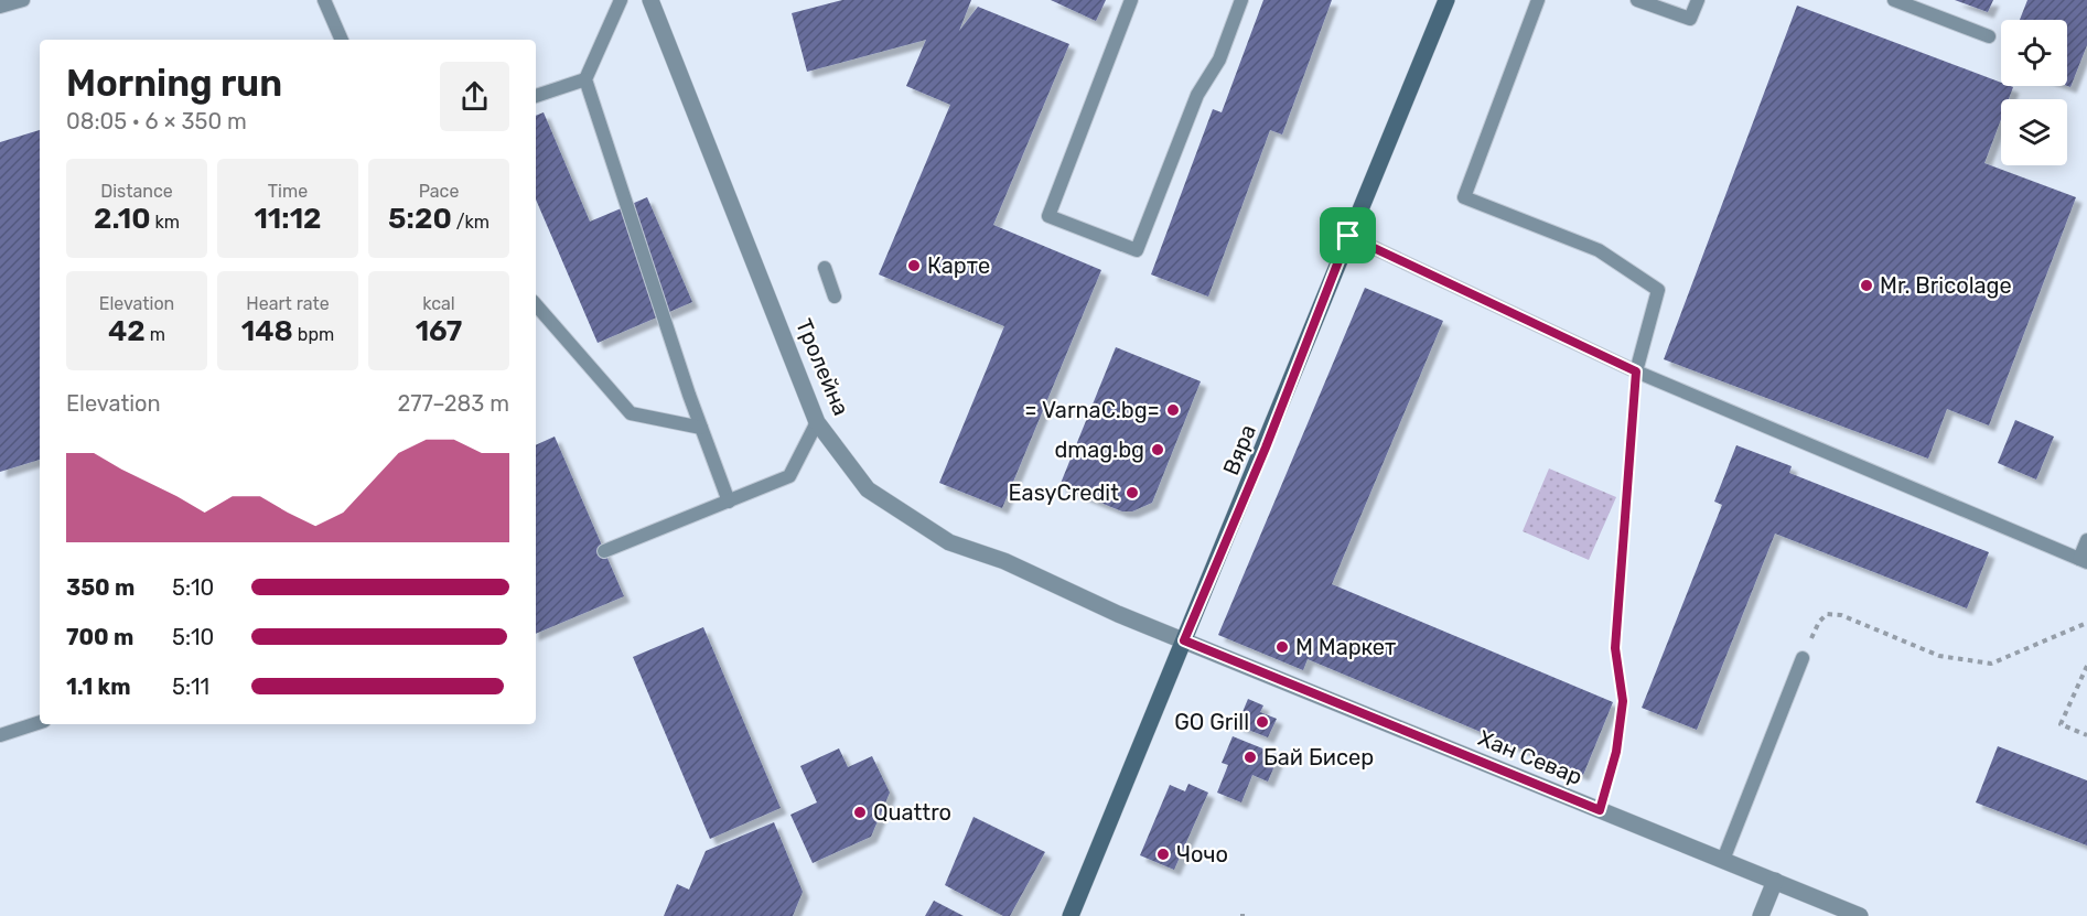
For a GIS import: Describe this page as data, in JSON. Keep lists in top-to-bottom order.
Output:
{
  "streets": {
    "street": ["Тролейна", "Вяра", "Хан Севар"]
  },
  "crossings": [
    ["Тролейна", "Вяра"],
    ["Тролейна", "Хан Севар"],
    ["Вяра", "Хан Севар"]
  ],
  "places": [
    "Карте",
    "Mr. Bricolage",
    "= VarnaC.bg=",
    "dmag.bg",
    "EasyCredit",
    "М Маркет",
    "GO Grill",
    "Бай Бисер",
    "Quattro",
    "Чочо"
  ],
  "page": {
    "heading": ["Morning run", "08:05 · 6 × 350 m"],
    "stats": [
      ["Distance", "2.10 km"],
      ["Time", "11:12"],
      ["Pace", "5:20 /km"],
      ["Elevation", "42 m"],
      ["Heart rate", "148 bpm"],
      ["kcal", "167"]
    ],
    "chart": ["Elevation", "277–283 m"],
    "list": [
      {
        "name": "350 m",
        "note": "5:10"
      },
      {
        "name": "700 m",
        "note": "5:10"
      },
      {
        "name": "1.1 km",
        "note": "5:11"
      }
    ]
  }
}
